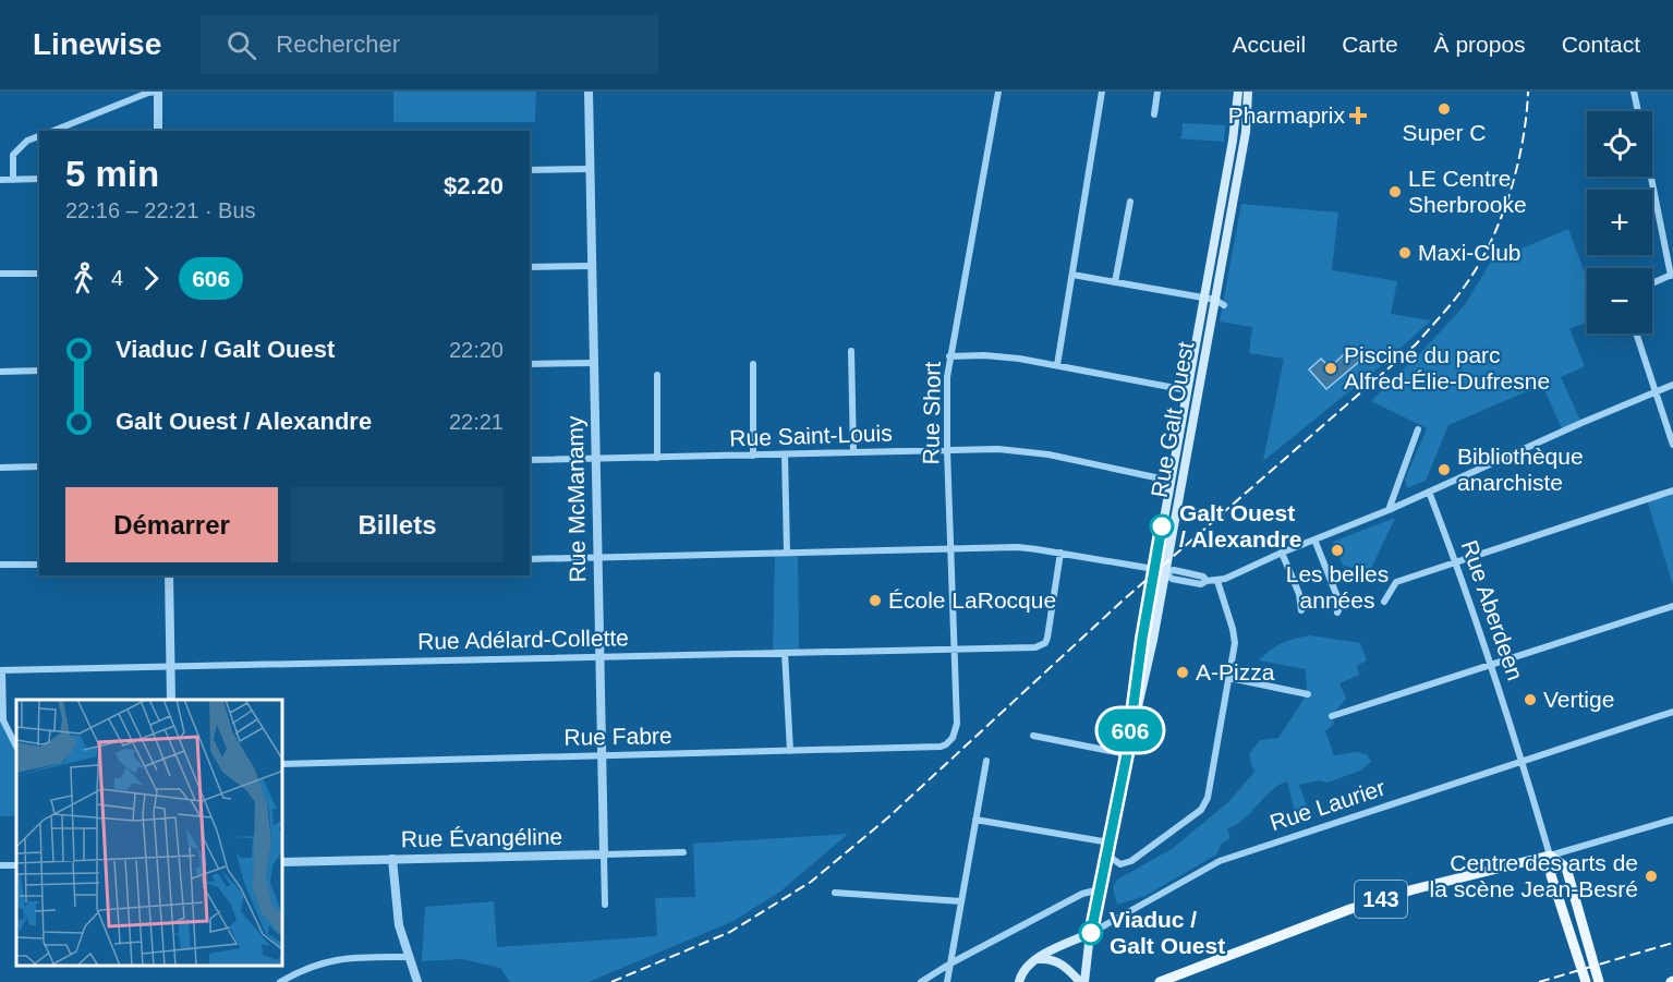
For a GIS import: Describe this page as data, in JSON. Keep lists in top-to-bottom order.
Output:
{
  "streets": {
    "main road": [
      "Rue Galt Ouest",
      "Rue Aberdeen",
      "Rue Laurier",
      "143"
    ],
    "street": [
      "Rue Short",
      "Rue Saint-Louis",
      "Rue McManamy",
      "Rue Adélard-Collette",
      "Rue Fabre",
      "Rue Évangéline"
    ]
  },
  "crossings": [
    ["Rue Short", "Rue Saint-Louis"],
    ["Rue Short", "Rue Adélard-Collette"],
    ["Rue Short", "Rue Fabre"],
    ["Rue Galt Ouest", "Rue Saint-Louis"],
    ["Rue Galt Ouest", "Rue Laurier"],
    ["Rue Saint-Louis", "Rue McManamy"],
    ["Rue McManamy", "Rue Adélard-Collette"],
    ["Rue McManamy", "Rue Fabre"],
    ["Rue McManamy", "Rue Évangéline"],
    ["Rue Aberdeen", "Rue Laurier"],
    ["Rue Aberdeen", "143"]
  ],
  "places": {
    "other": [
      "Super C",
      "LE Centre Sherbrooke",
      "Maxi-Club",
      "Piscine du parc Alfred-Élie-Dufresne",
      "Bibliothèque anarchiste",
      "Galt Ouest / Alexandre",
      "Les belles années",
      "École LaRocque",
      "A-Pizza",
      "Vertige",
      "Centre des arts de la scène Jean-Besré",
      "Viaduc / Galt Ouest"
    ],
    "health": ["Pharmaprix"]
  },
  "lines": ["bus line 606"],
  "page": {
    "header": "Linewise",
    "search": "Rechercher",
    "nav": [
      "Accueil",
      "Carte",
      "À propos",
      "Contact"
    ],
    "on_map": "606",
    "map_buttons": ["+", "−"],
    "heading": ["5 min", "22:16 – 22:21 · Bus", "$2.20"],
    "legs": ["4", "606"],
    "list": [
      {
        "name": "Viaduc / Galt Ouest",
        "value": "22:20"
      },
      {
        "name": "Galt Ouest / Alexandre",
        "value": "22:21"
      }
    ],
    "buttons": ["Démarrer", "Billets"]
  }
}
